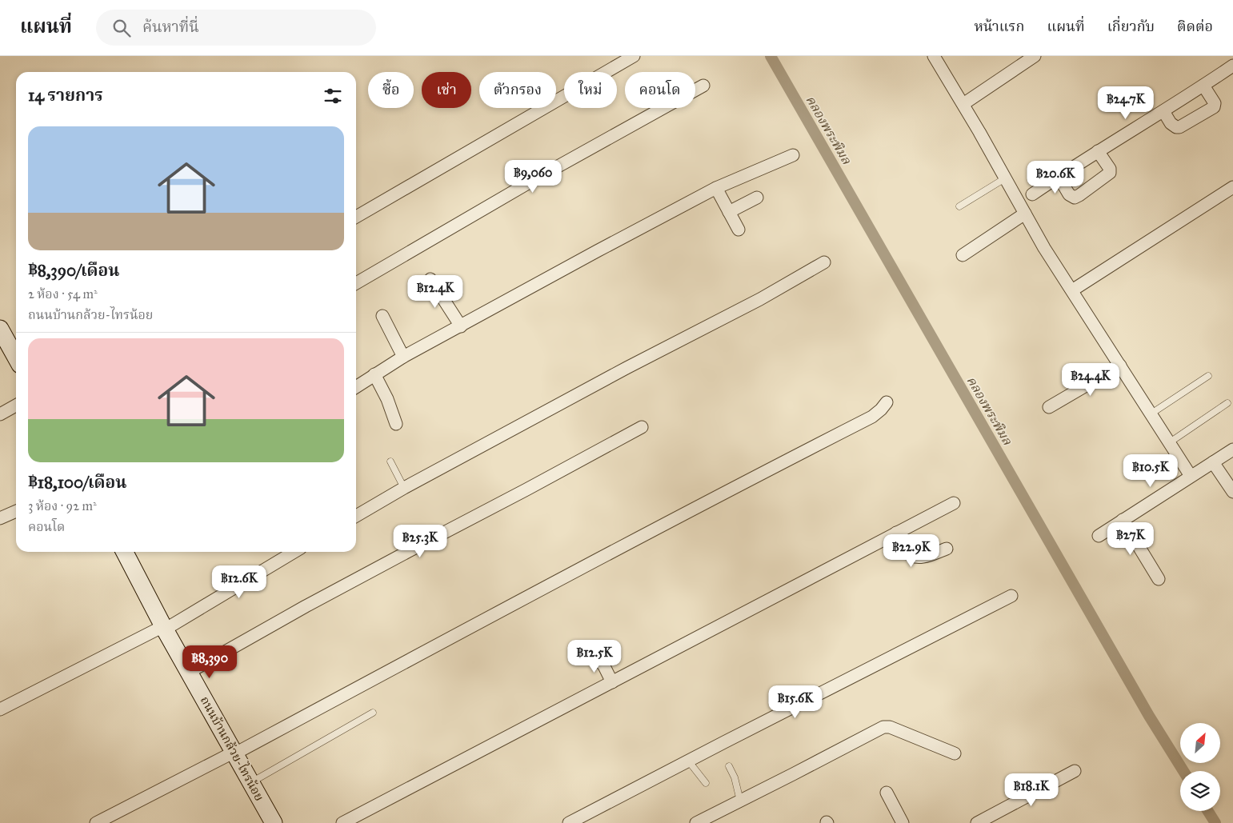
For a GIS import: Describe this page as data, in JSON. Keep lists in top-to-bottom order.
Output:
{
  "streets": {
    "street": ["ถนนบ้านกล้วย-ไทรน้อย"]
  },
  "water": ["คลองพระพิมล"],
  "north": "top right",
  "page": {
    "header": "แผนที่",
    "search": "ค้นหาที่นี่",
    "nav": [
      "หน้าแรก",
      "แผนที่",
      "เกี่ยวกับ",
      "ติดต่อ"
    ],
    "chip": [
      "ซื้อ",
      "เช่า",
      "ตัวกรอง",
      "ใหม่",
      "คอนโด"
    ],
    "heading": "14 รายการ",
    "price": [
      "฿24.7K",
      "฿9,060",
      "฿20.6K",
      "฿12.4K",
      "฿24.4K",
      "฿10.5K",
      "฿27K",
      "฿25.3K",
      "฿22.9K",
      "฿12.6K",
      "฿12.5K",
      "฿8,390",
      "฿15.6K",
      "฿18.1K"
    ],
    "list": [
      {
        "name": "฿8,390/เดือน",
        "note": "2 ห้อง · 54 m² · ถนนบ้านกล้วย-ไทรน้อย"
      },
      {
        "name": "฿18,100/เดือน",
        "note": "3 ห้อง · 92 m² · คอนโด"
      }
    ]
  }
}
